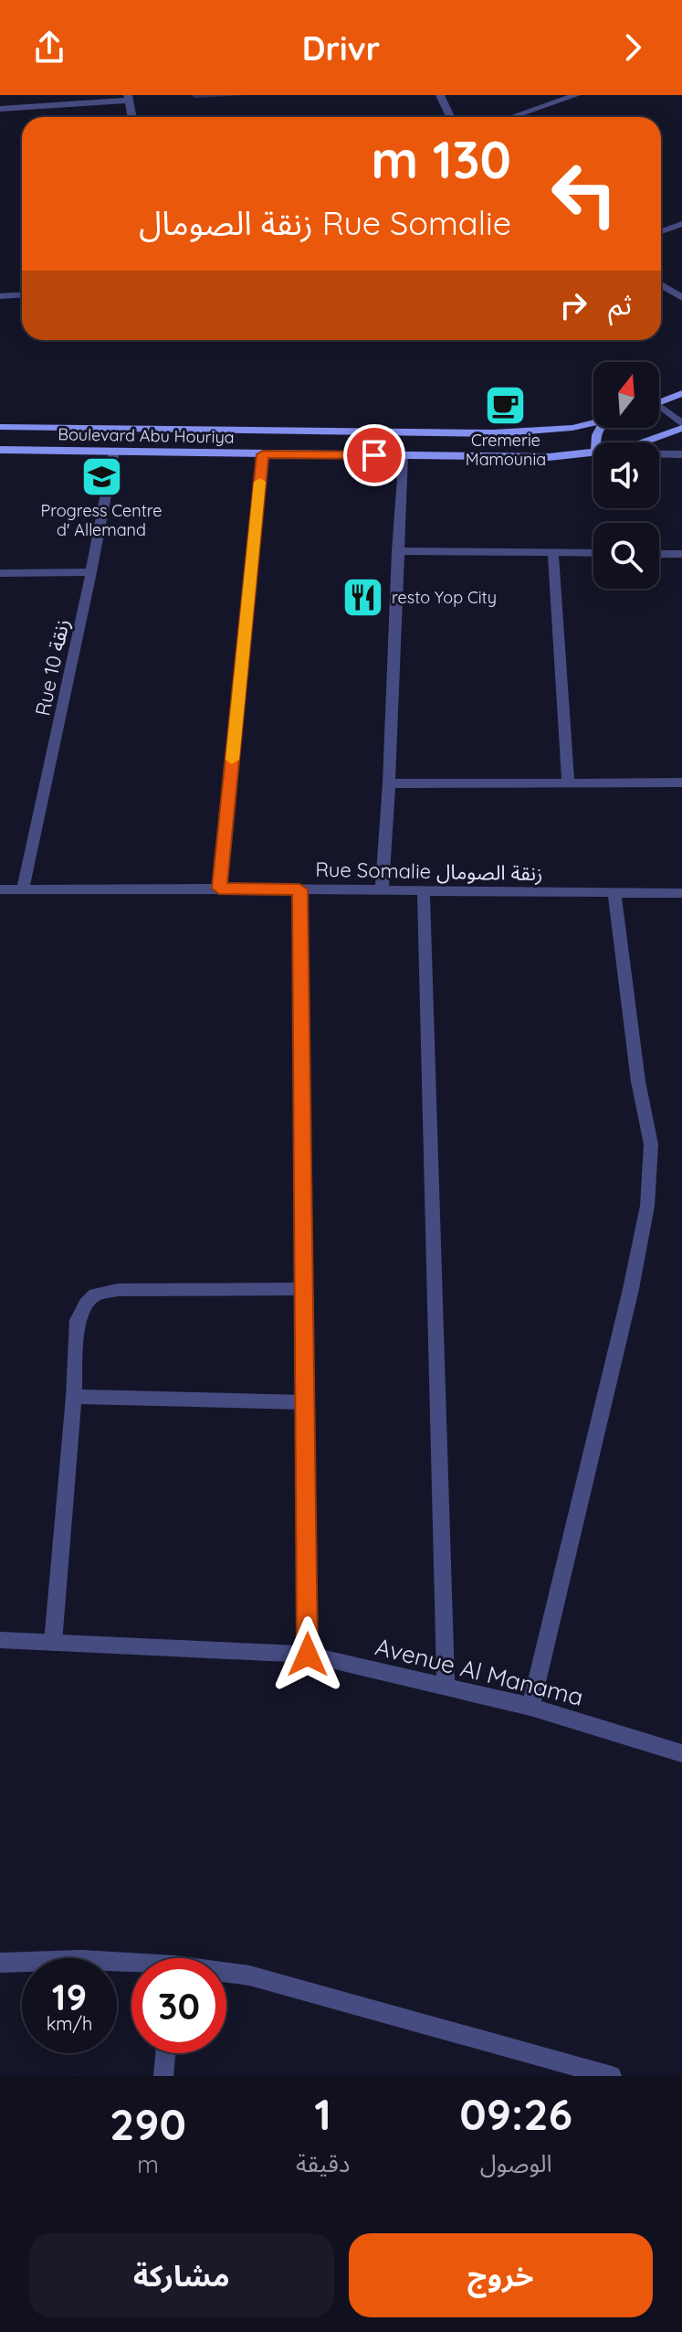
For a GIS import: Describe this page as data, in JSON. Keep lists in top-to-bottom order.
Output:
{
  "streets": {
    "main road": ["Boulevard Abu Houriya"],
    "street": ["Rue 10 زنقة", "Rue Somalie زنقة الصومال", "Avenue Al Manama"]
  },
  "crossings": [
    ["Boulevard Abu Houriya", "Rue 10 زنقة"],
    ["Rue 10 زنقة", "Rue Somalie زنقة الصومال"]
  ],
  "places": {
    "cafe": ["Cremerie Mamounia"],
    "school or university": ["Progress Centre d' Allemand"],
    "restaurant": ["resto Yop City"]
  },
  "north": "top",
  "page": {
    "header": "Drivr",
    "turn": ["130 m", "Rue Somalie زنقة الصومال"],
    "then": "ثم",
    "speed": "19 km/h",
    "limit": "30",
    "eta": [
      "09:26",
      "الوصول",
      "1",
      "دقيقة",
      "290",
      "m"
    ],
    "buttons": ["خروج", "مشاركة"]
  }
}
